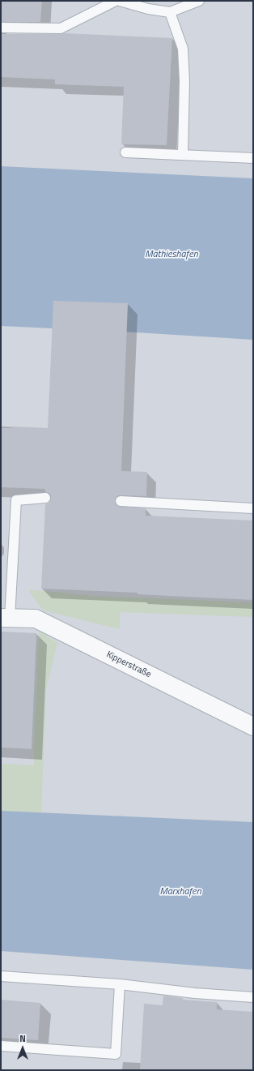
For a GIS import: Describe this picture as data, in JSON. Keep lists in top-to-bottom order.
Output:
{
  "streets": {
    "street": ["Kipperstraße"]
  },
  "water": ["Mathieshafen", "Marxhafen"],
  "north": "top"
}
